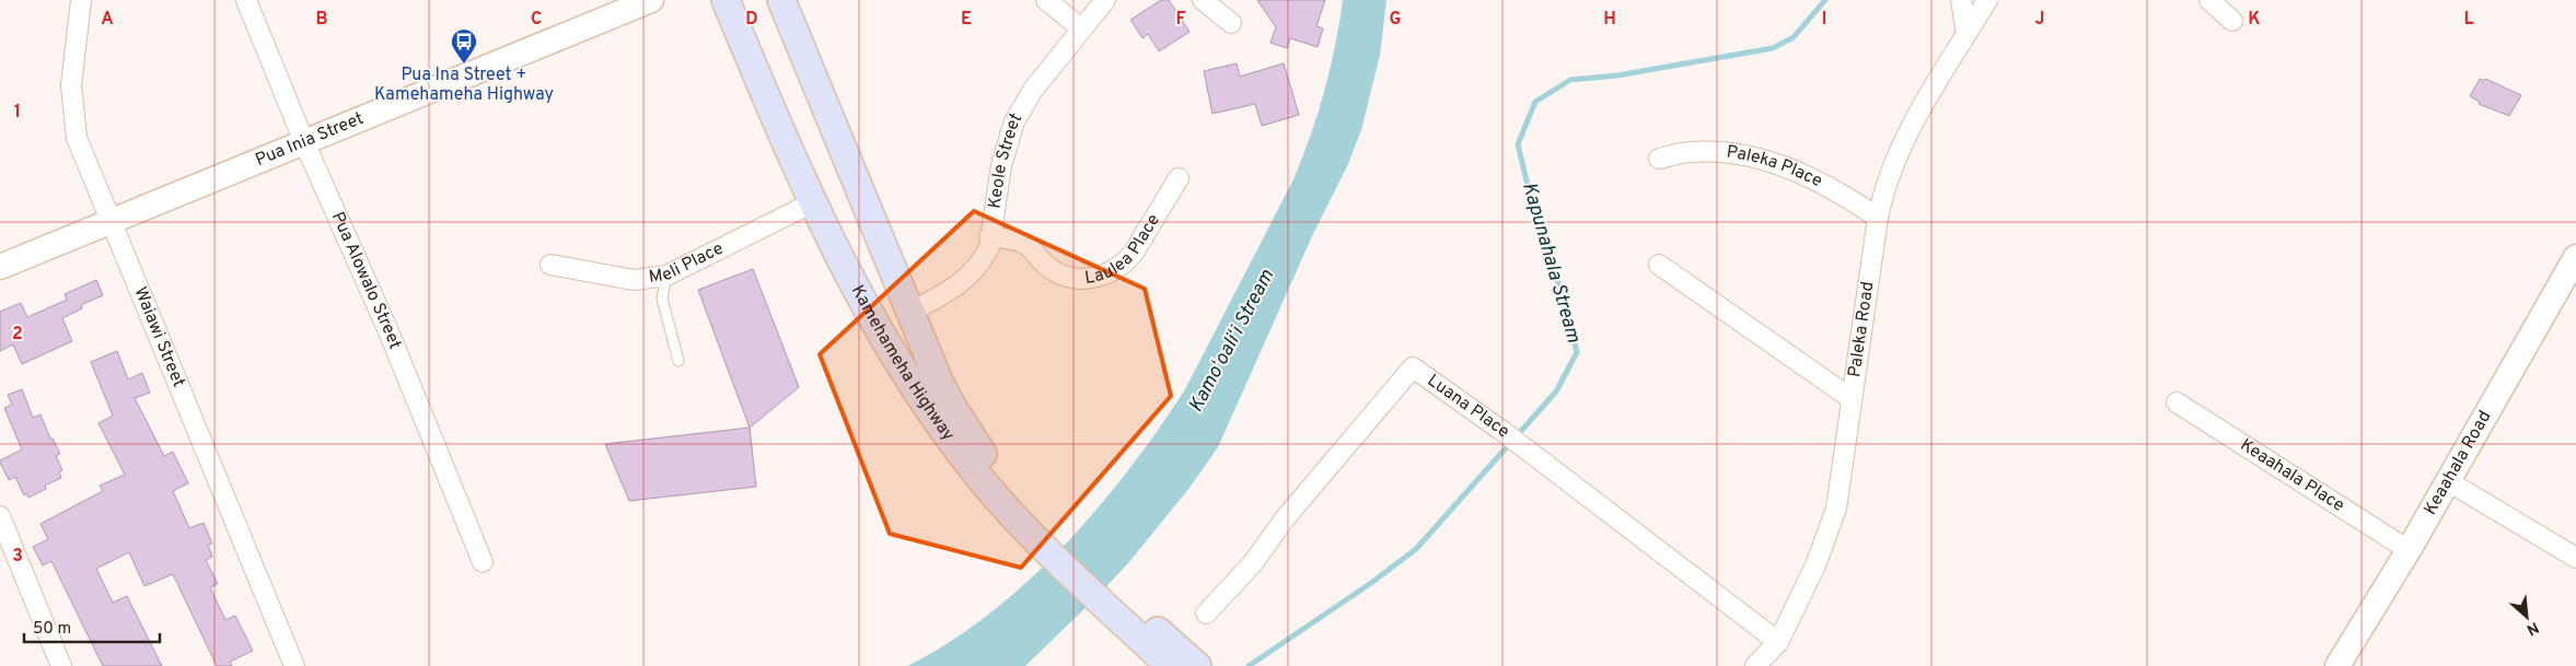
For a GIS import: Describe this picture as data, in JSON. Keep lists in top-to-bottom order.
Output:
{
  "streets": {
    "main road": ["Kamehameha Highway"],
    "street": [
      "Pua Inia Street",
      "Keole Street",
      "Paleka Place",
      "Laulea Place",
      "Meli Place",
      "Pua Alowalo Street",
      "Paleka Road",
      "Waiawi Street",
      "Luana Place",
      "Keaahala Road",
      "Keaahala Place"
    ]
  },
  "crossings": [
    ["Pua Inia Street", "Pua Alowalo Street"],
    ["Pua Inia Street", "Waiawi Street"],
    ["Keole Street", "Laulea Place"],
    ["Keole Street", "Kamehameha Highway"],
    ["Paleka Place", "Paleka Road"],
    ["Meli Place", "Kamehameha Highway"],
    ["Paleka Road", "Luana Place"],
    ["Keaahala Road", "Keaahala Place"]
  ],
  "water": ["Kapunahala Stream", "Kamoʻoaliʻi Stream"],
  "places": {
    "bus stop": ["Pua Ina Street + Kamehameha Highway"]
  },
  "scale_bar": "50 m",
  "north": "bottom right",
  "grid": {
    "columns": [
      "A",
      "B",
      "C",
      "D",
      "E",
      "F",
      "G",
      "H",
      "I",
      "J",
      "K",
      "L"
    ],
    "rows": ["1", "2", "3"]
  }
}
